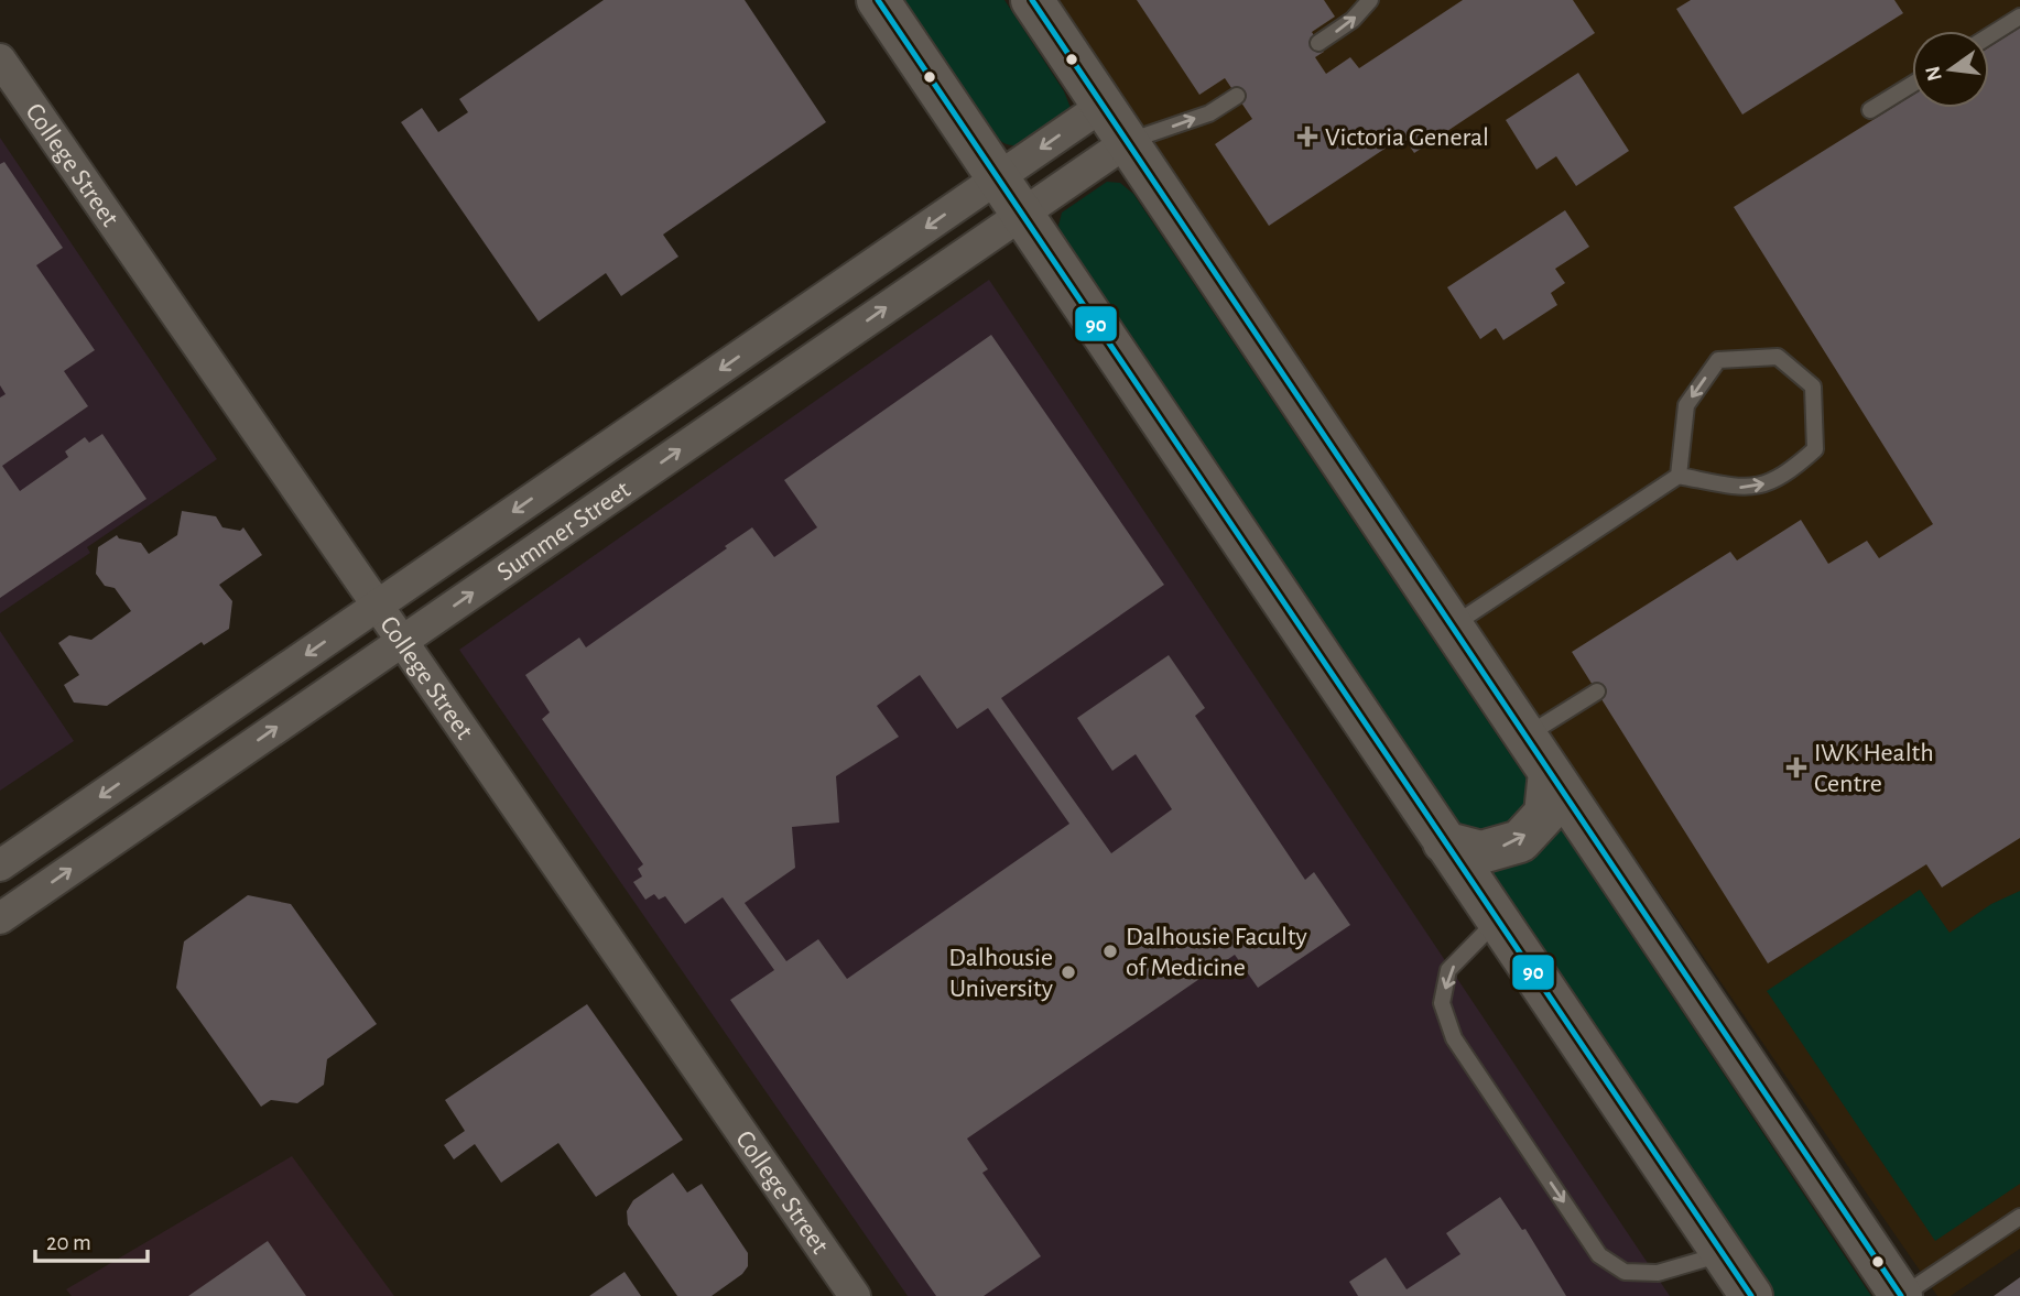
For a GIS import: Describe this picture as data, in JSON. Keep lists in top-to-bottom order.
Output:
{
  "streets": {
    "street": ["College Street", "Summer Street"]
  },
  "crossings": [
    ["College Street", "Summer Street"]
  ],
  "places": {
    "health": ["Victoria General", "IWK Health Centre"],
    "other": ["Dalhousie Faculty of Medicine", "Dalhousie University"]
  },
  "lines": ["transit line 90"],
  "scale_bar": "20 m",
  "north": "left"
}
